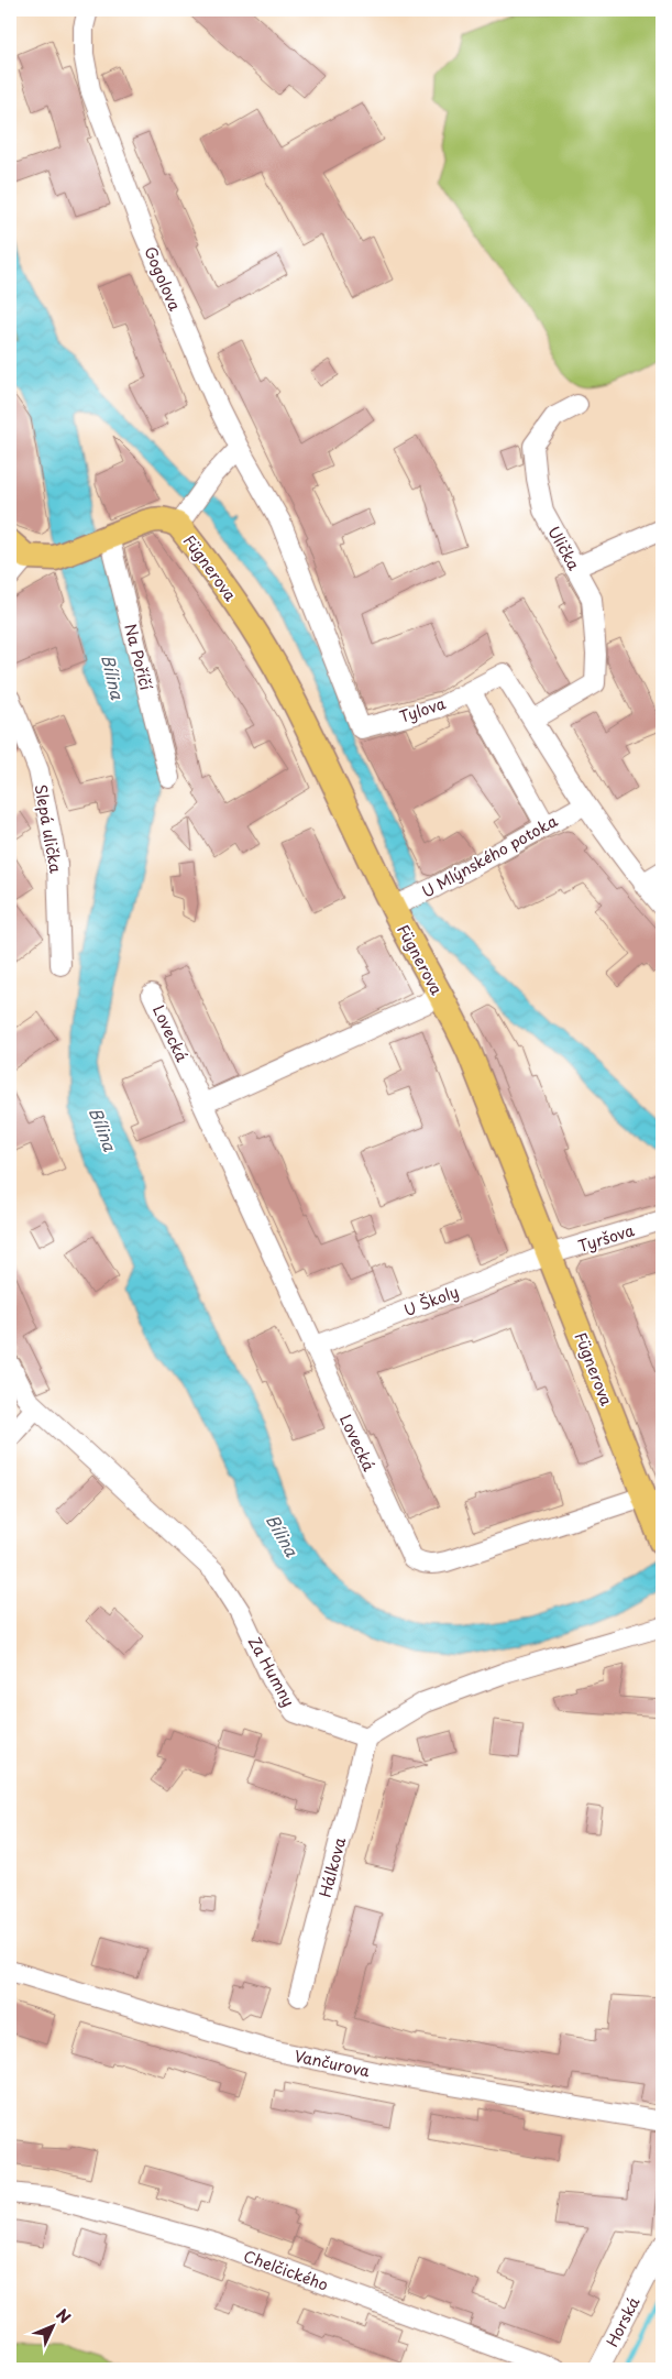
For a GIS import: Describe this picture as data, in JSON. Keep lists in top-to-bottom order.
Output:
{
  "streets": {
    "main road": ["Fügnerova"],
    "street": [
      "Gogolova",
      "Ulička",
      "Na Poříčí",
      "Tylova",
      "Slepá ulička",
      "U Mlýnského potoka",
      "Lovecká",
      "Tyršova",
      "U Školy",
      "Za Humny",
      "Hálkova",
      "Vančurova",
      "Chelčického",
      "Horská"
    ]
  },
  "crossings": [
    ["Gogolova", "Tylova"],
    ["Ulička", "Tylova"],
    ["Fügnerova", "Na Poříčí"],
    ["Fügnerova", "U Mlýnského potoka"],
    ["Fügnerova", "Lovecká"],
    ["Fügnerova", "Tyršova"],
    ["Fügnerova", "U Školy"],
    ["Tylova", "U Mlýnského potoka"],
    ["Lovecká", "U Školy"],
    ["Tyršova", "U Školy"],
    ["Za Humny", "Hálkova"]
  ],
  "water": ["Bílina"],
  "north": "top right"
}
